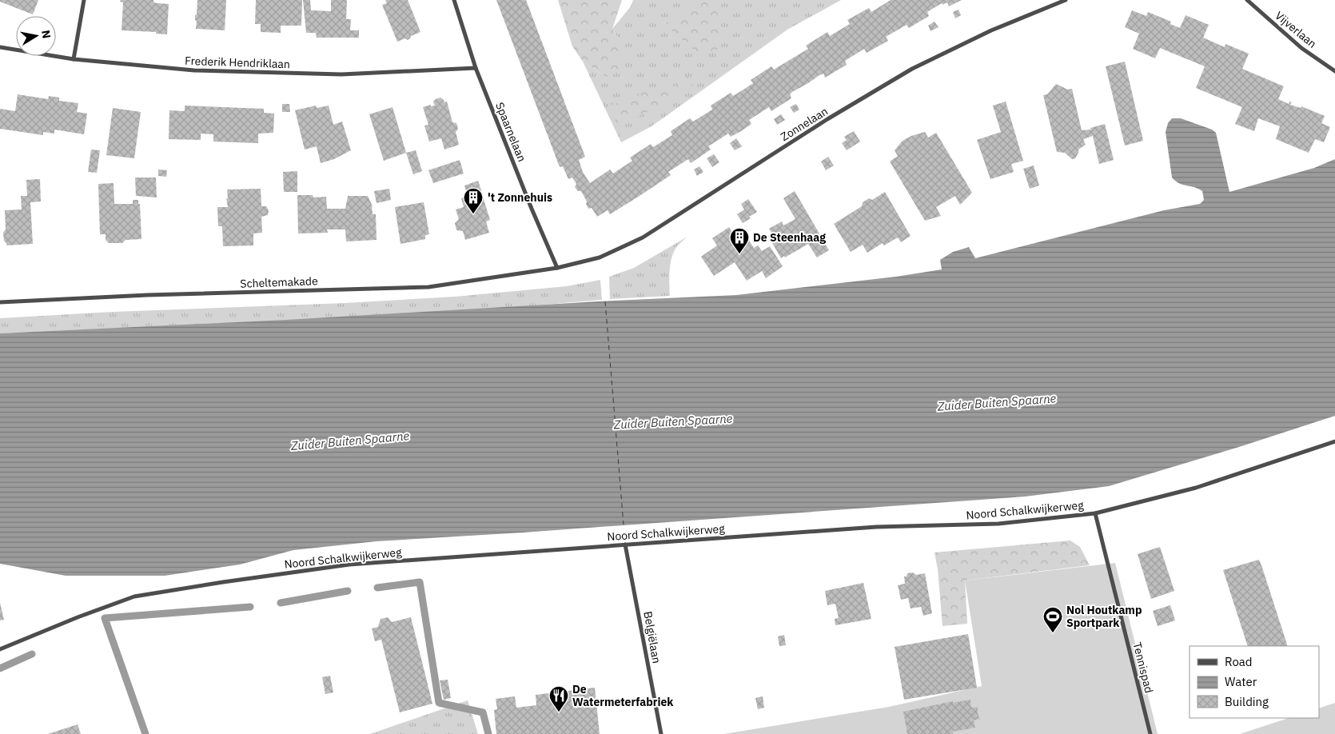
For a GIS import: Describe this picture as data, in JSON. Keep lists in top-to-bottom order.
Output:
{
  "streets": {
    "street": [
      "Vijverlaan",
      "Frederik Hendriklaan",
      "Zonnelaan",
      "Spaarnelaan",
      "Scheltemakade",
      "Noord Schalkwijkerweg",
      "Belgiëlaan",
      "Tennispad"
    ]
  },
  "crossings": [
    ["Frederik Hendriklaan", "Spaarnelaan"],
    ["Zonnelaan", "Spaarnelaan"],
    ["Zonnelaan", "Scheltemakade"],
    ["Spaarnelaan", "Scheltemakade"],
    ["Noord Schalkwijkerweg", "Belgiëlaan"],
    ["Noord Schalkwijkerweg", "Tennispad"]
  ],
  "water": ["Zuider Buiten Spaarne"],
  "places": {
    "building": ["'t Zonnehuis", "De Steenhaag"],
    "sports": ["Nol Houtkamp Sportpark"],
    "restaurant": ["De Watermeterfabriek"]
  },
  "legend": ["Road", "Water", "Building"],
  "north": "right"
}
